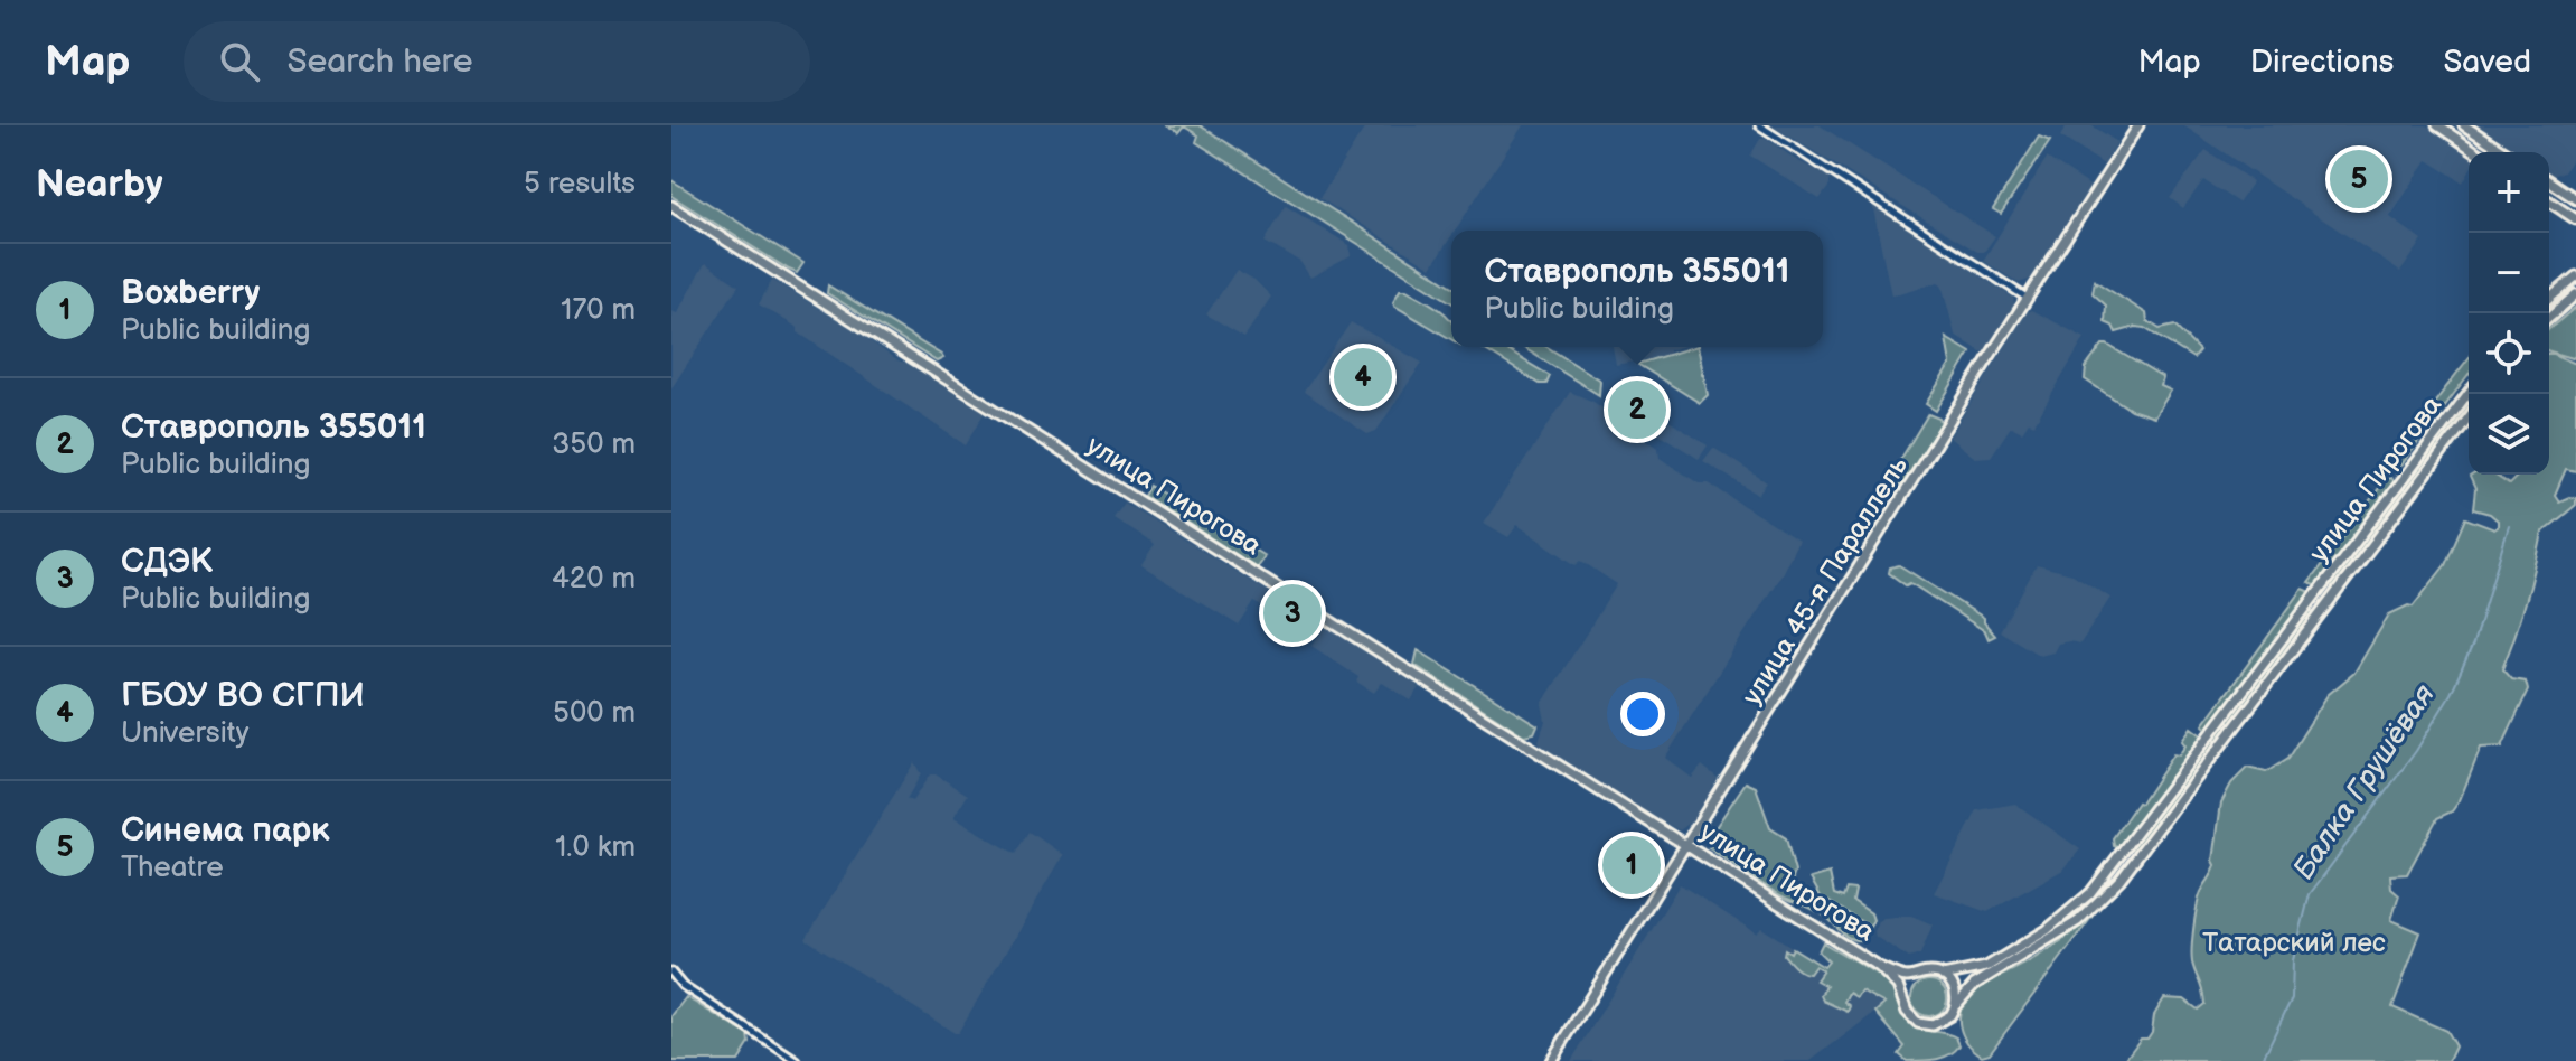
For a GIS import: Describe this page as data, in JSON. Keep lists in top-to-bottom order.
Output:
{
  "streets": {
    "main road": ["улица Пирогова", "улица 45-я Параллель"]
  },
  "crossings": [
    ["улица Пирогова", "улица 45-я Параллель"]
  ],
  "water": ["Балка Грушёвая"],
  "parks": ["Татарский лес"],
  "page": {
    "header": "Map",
    "search": "Search here",
    "nav": ["Map", "Directions", "Saved"],
    "heading": ["Nearby", "5 results"],
    "pins": [
      "5",
      "4",
      "2",
      "3",
      "1"
    ],
    "map_buttons": ["+", "−"],
    "popup": ["Ставрополь 355011", "Public building"],
    "list": [
      {
        "mark": "1",
        "name": "Boxberry",
        "note": "Public building",
        "value": "170 m"
      },
      {
        "mark": "2",
        "name": "Ставрополь 355011",
        "note": "Public building",
        "value": "350 m"
      },
      {
        "mark": "3",
        "name": "СДЭК",
        "note": "Public building",
        "value": "420 m"
      },
      {
        "mark": "4",
        "name": "ГБОУ ВО СГПИ",
        "note": "University",
        "value": "500 m"
      },
      {
        "mark": "5",
        "name": "Синема парк",
        "note": "Theatre",
        "value": "1.0 km"
      }
    ]
  }
}
